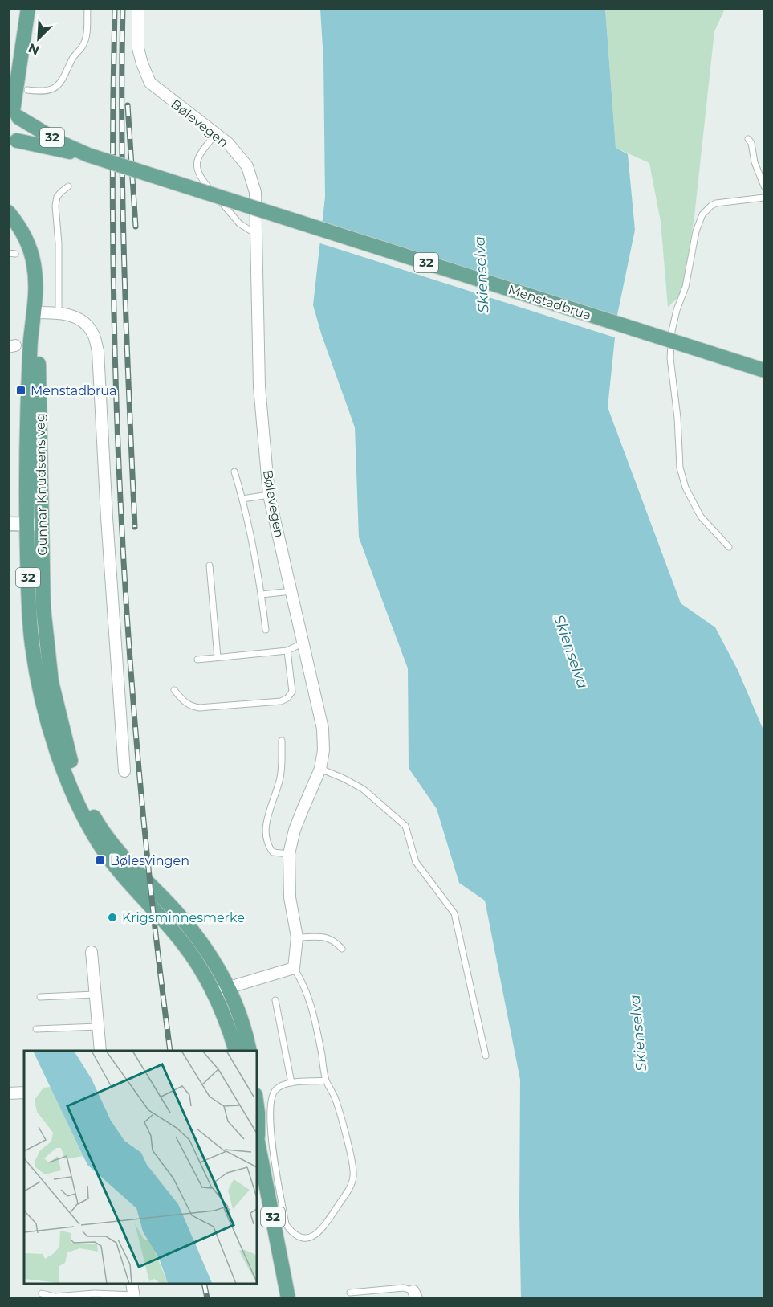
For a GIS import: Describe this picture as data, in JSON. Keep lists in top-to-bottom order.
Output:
{
  "streets": {
    "main road": ["32", "Menstadbrua", "Gunnar Knudsens veg"],
    "street": ["Bølevegen"]
  },
  "crossings": [
    ["32", "Menstadbrua"],
    ["32", "Gunnar Knudsens veg"]
  ],
  "water": ["Skienselva"],
  "places": {
    "transit": ["Menstadbrua", "Bølesvingen"],
    "other": ["Krigsminnesmerke"]
  },
  "north": "bottom left"
}
